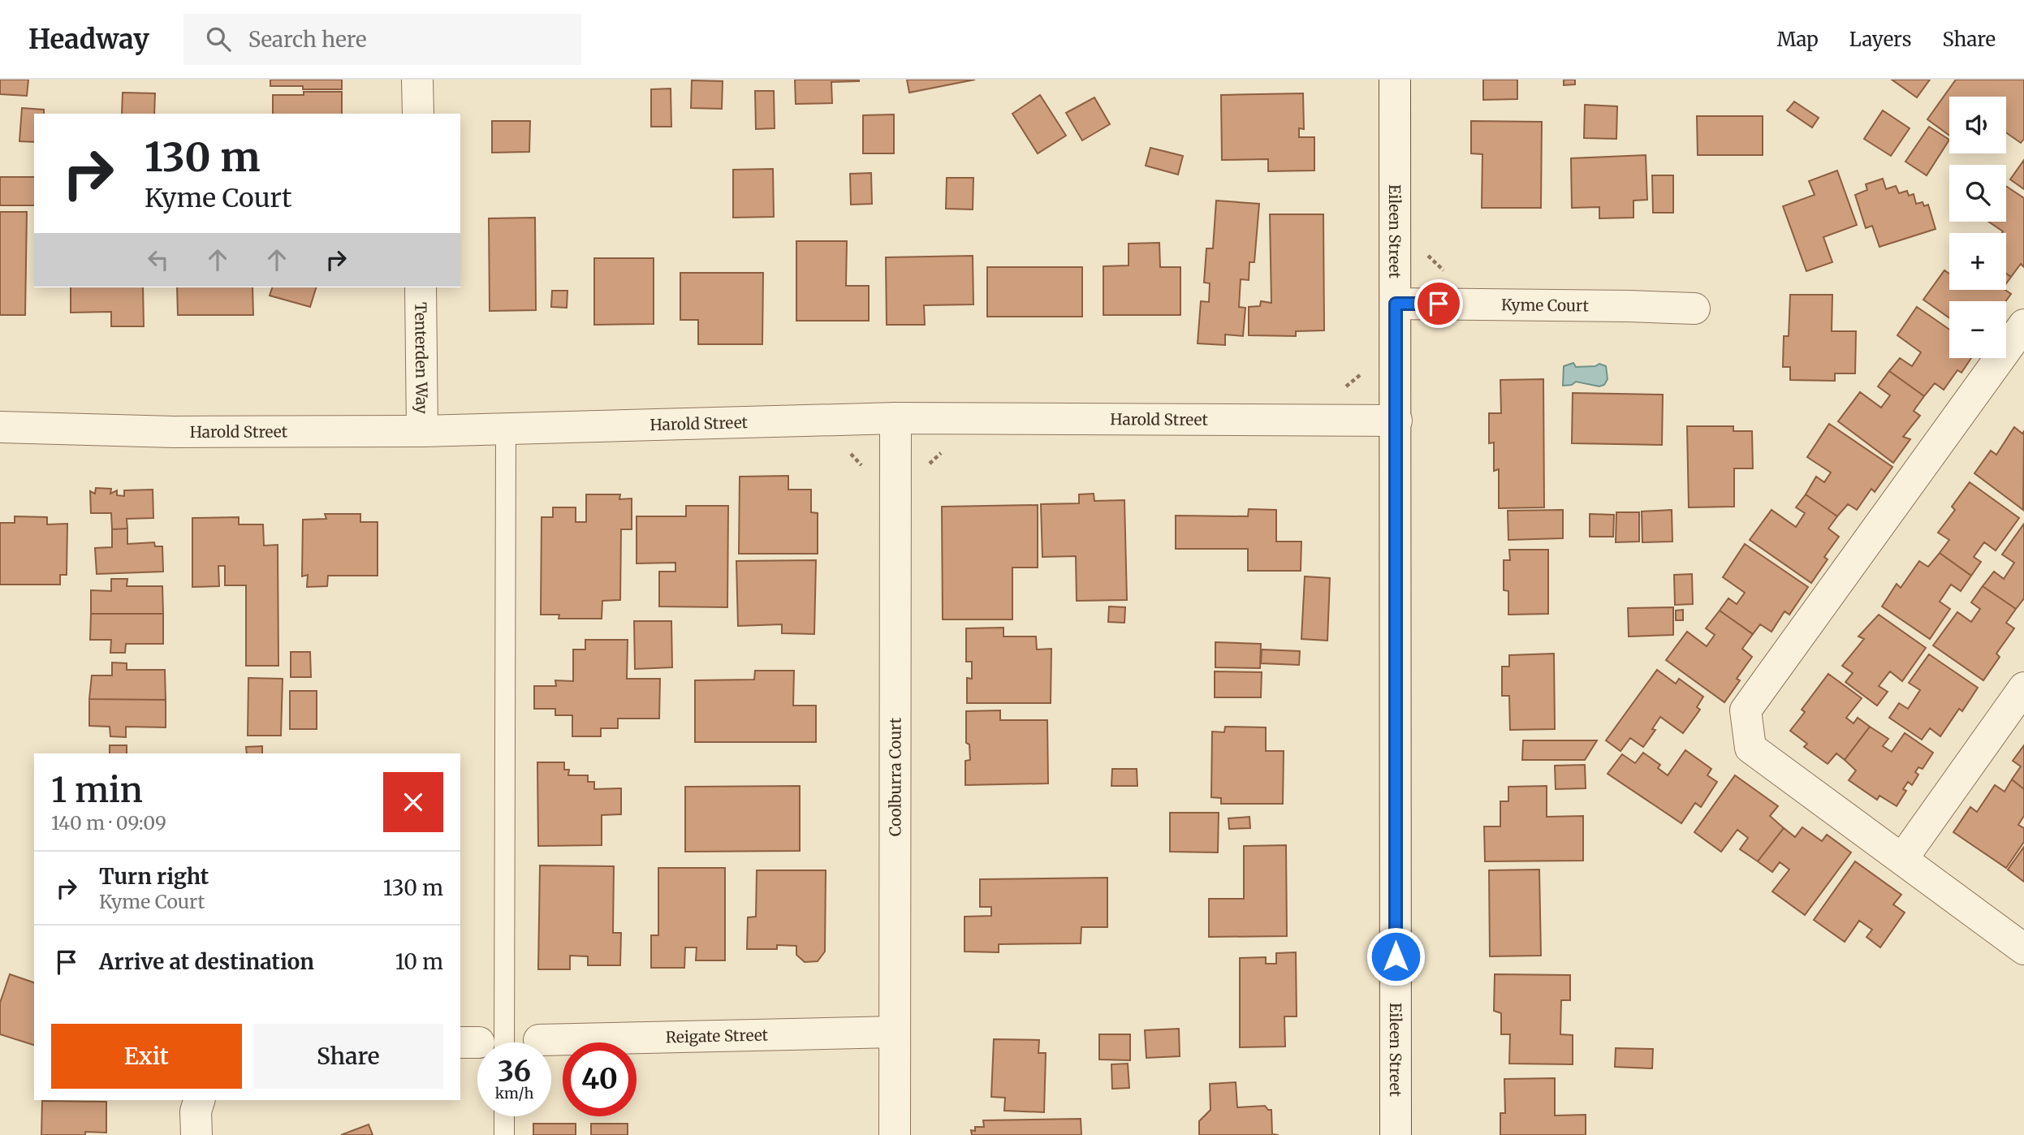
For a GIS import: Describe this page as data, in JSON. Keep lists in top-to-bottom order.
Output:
{
  "streets": {
    "street": [
      "Eileen Street",
      "Kyme Court",
      "Tenterden Way",
      "Harold Street",
      "Coolburra Court",
      "Reigate Street"
    ]
  },
  "crossings": [
    ["Eileen Street", "Kyme Court"],
    ["Eileen Street", "Harold Street"],
    ["Tenterden Way", "Harold Street"],
    ["Harold Street", "Coolburra Court"],
    ["Coolburra Court", "Reigate Street"]
  ],
  "page": {
    "header": "Headway",
    "search": "Search here",
    "nav": ["Map", "Layers", "Share"],
    "map_buttons": ["+", "−"],
    "turn": ["130 m", "Kyme Court"],
    "heading": ["1 min", "140 m · 09:09"],
    "list": [
      {
        "name": "Turn right",
        "note": "Kyme Court",
        "value": "130 m"
      },
      {
        "name": "Arrive at destination",
        "value": "10 m"
      }
    ],
    "buttons": ["Exit", "Share"],
    "speed": "36 km/h",
    "limit": "40"
  }
}
